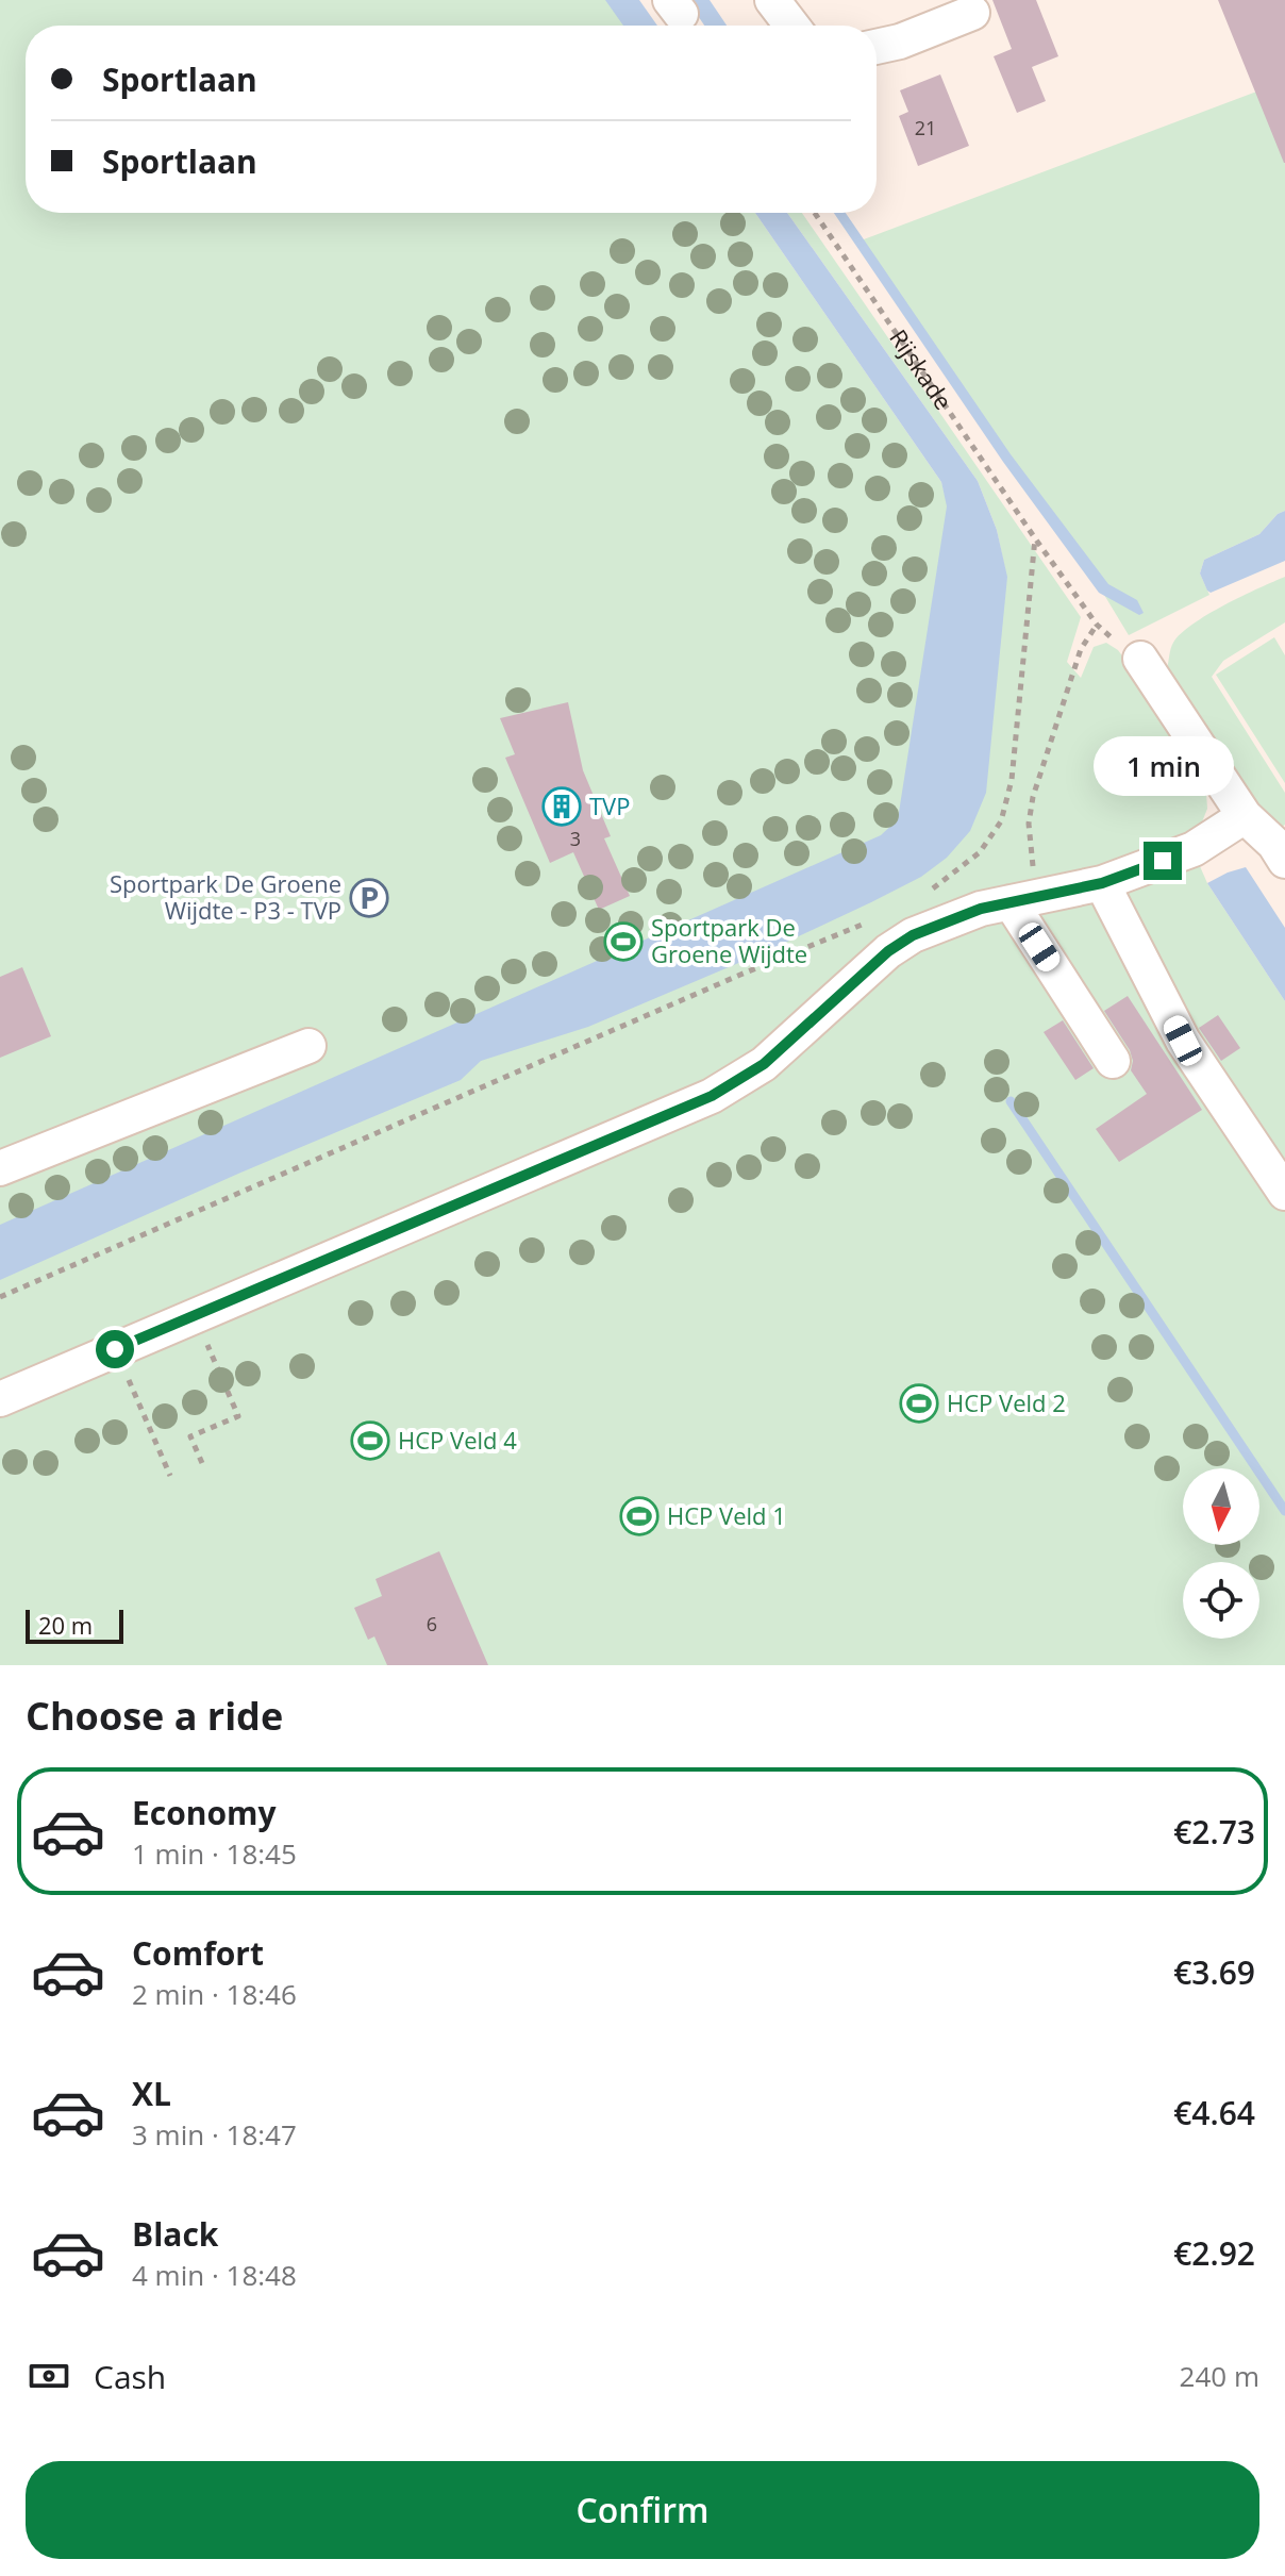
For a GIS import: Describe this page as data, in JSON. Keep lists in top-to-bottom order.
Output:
{
  "streets": {
    "path": ["Rijskade"]
  },
  "places": {
    "building": ["TVP"],
    "parking": ["Sportpark De Groene Wijdte - P3 - TVP"],
    "sports": [
      "Sportpark De Groene Wijdte",
      "HCP Veld 2",
      "HCP Veld 4",
      "HCP Veld 1"
    ]
  },
  "house_numbers": ["21", "3", "6"],
  "scale_bar": "20 m",
  "north": "bottom",
  "page": {
    "banner": ["Sportlaan", "Sportlaan"],
    "bubble": "1 min",
    "scale": "20 m",
    "heading": "Choose a ride",
    "list": [
      {
        "name": "Economy",
        "note": "1 min · 18:45",
        "value": "€2.73"
      },
      {
        "name": "Comfort",
        "note": "2 min · 18:46",
        "value": "€3.69"
      },
      {
        "name": "XL",
        "note": "3 min · 18:47",
        "value": "€4.64"
      },
      {
        "name": "Black",
        "note": "4 min · 18:48",
        "value": "€2.92"
      }
    ],
    "pay": ["Cash", "240 m"],
    "buttons": "Confirm"
  }
}
